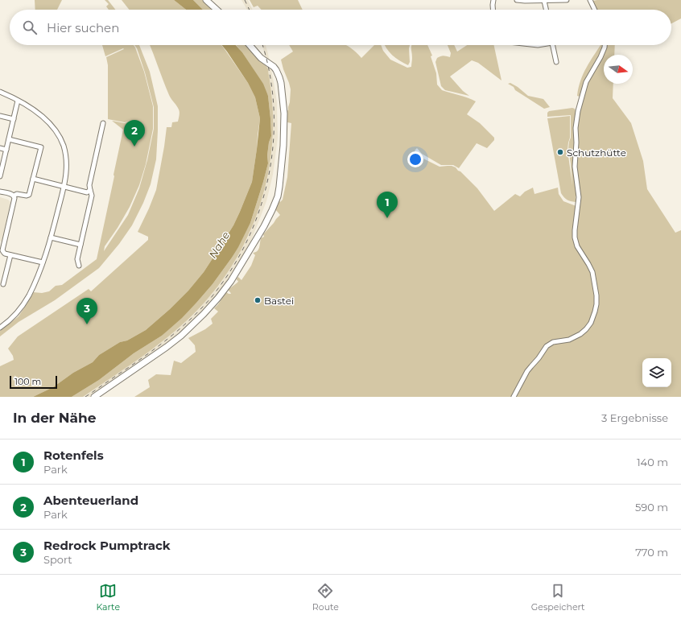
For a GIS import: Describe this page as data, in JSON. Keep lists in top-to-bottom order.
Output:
{
  "water": ["Nahe"],
  "places": ["Schutzhütte", "Bastei"],
  "scale_bar": "100 m",
  "north": "right",
  "page": {
    "search": "Hier suchen",
    "pins": ["2", "1", "3"],
    "scale": "100 m",
    "heading": ["In der Nähe", "3 Ergebnisse"],
    "list": [
      {
        "mark": "1",
        "name": "Rotenfels",
        "note": "Park",
        "value": "140 m"
      },
      {
        "mark": "2",
        "name": "Abenteuerland",
        "note": "Park",
        "value": "590 m"
      },
      {
        "mark": "3",
        "name": "Redrock Pumptrack",
        "note": "Sport",
        "value": "770 m"
      }
    ],
    "nav": ["Karte", "Route", "Gespeichert"]
  }
}
